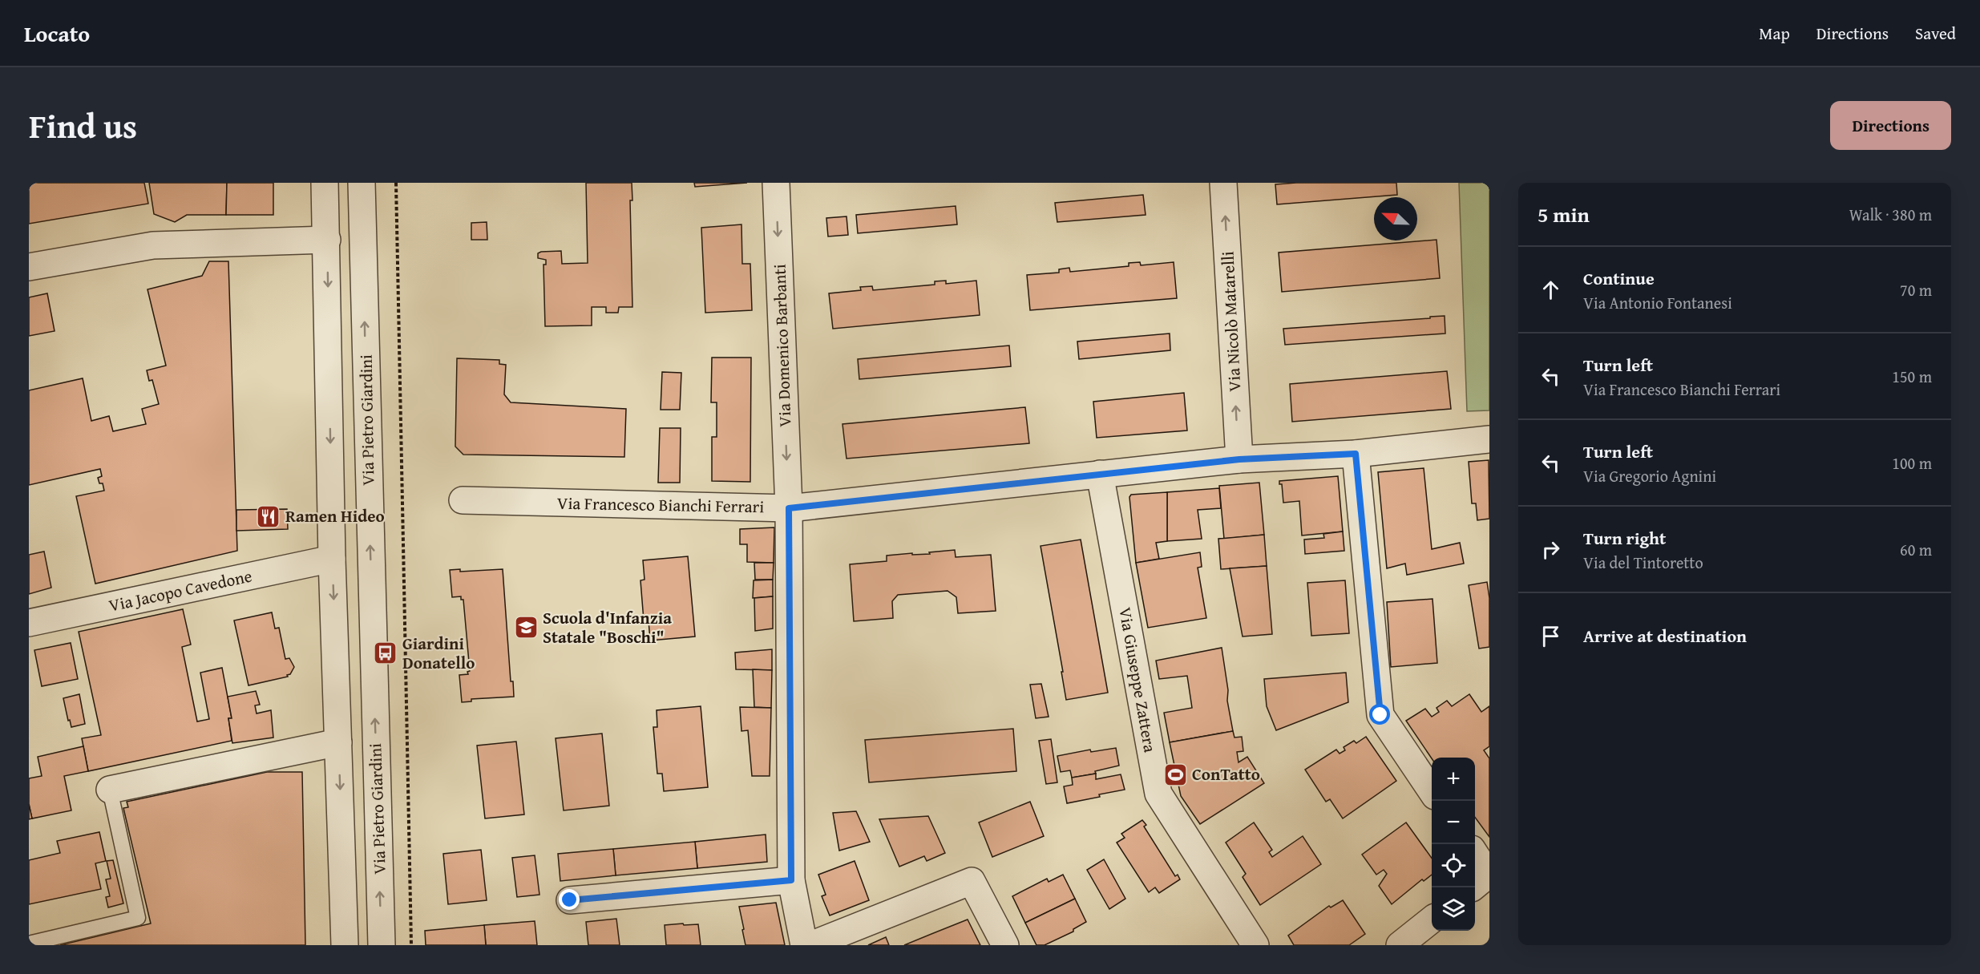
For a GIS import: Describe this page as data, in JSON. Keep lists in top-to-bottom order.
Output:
{
  "streets": {
    "street": [
      "Via Nicolò Matarelli",
      "Via Domenico Barbanti",
      "Via Pietro Giardini",
      "Via Francesco Bianchi Ferrari",
      "Via Jacopo Cavedone",
      "Via Giuseppe Zattera"
    ]
  },
  "crossings": [
    ["Via Nicolò Matarelli", "Via Francesco Bianchi Ferrari"],
    ["Via Domenico Barbanti", "Via Francesco Bianchi Ferrari"],
    ["Via Francesco Bianchi Ferrari", "Via Giuseppe Zattera"]
  ],
  "one_way": ["Via Nicolò Matarelli", "Via Domenico Barbanti"],
  "places": {
    "restaurant": ["Ramen Hideo"],
    "school or university": ["Scuola d'Infanzia Statale \"Boschi\""],
    "bus stop": ["Giardini Donatello"],
    "sports": ["ConTatto"]
  },
  "north": "top left",
  "page": {
    "header": "Locato",
    "nav": ["Map", "Directions", "Saved"],
    "title": "Find us",
    "buttons": "Directions",
    "heading": ["5 min", "Walk · 380 m"],
    "list": [
      ["Continue", "Via Antonio Fontanesi", "70 m"],
      ["Turn left", "Via Francesco Bianchi Ferrari", "150 m"],
      ["Turn left", "Via Gregorio Agnini", "100 m"],
      ["Turn right", "Via del Tintoretto", "60 m"],
      "Arrive at destination"
    ],
    "map_buttons": ["+", "−"]
  }
}
